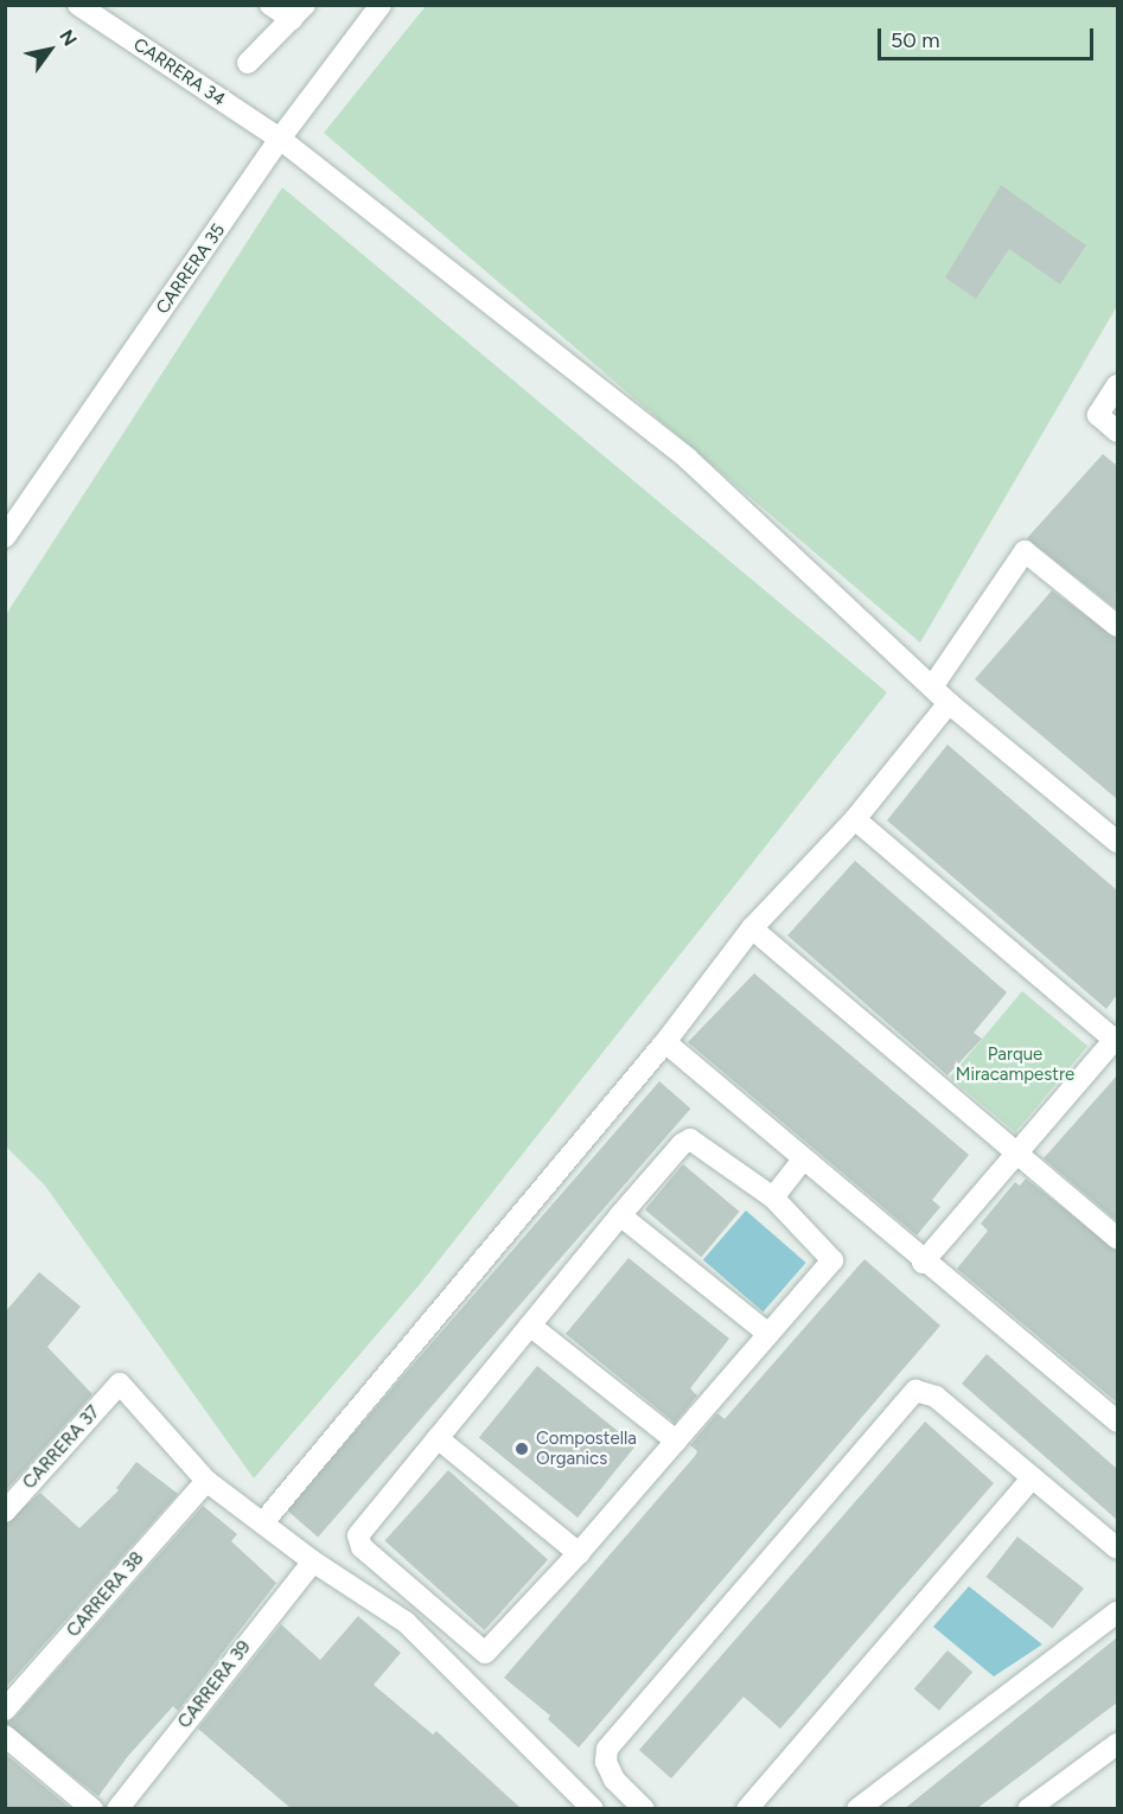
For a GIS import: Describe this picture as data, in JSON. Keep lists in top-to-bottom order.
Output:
{
  "streets": {
    "street": [
      "CARRERA 34",
      "CARRERA 35",
      "CARRERA 37",
      "CARRERA 38",
      "CARRERA 39"
    ]
  },
  "crossings": [
    ["CARRERA 34", "CARRERA 35"],
    ["CARRERA 37", "CARRERA 38"]
  ],
  "parks": ["Parque Miracampestre"],
  "places": ["Compostella Organics"],
  "scale_bar": "50 m",
  "north": "top right"
}
